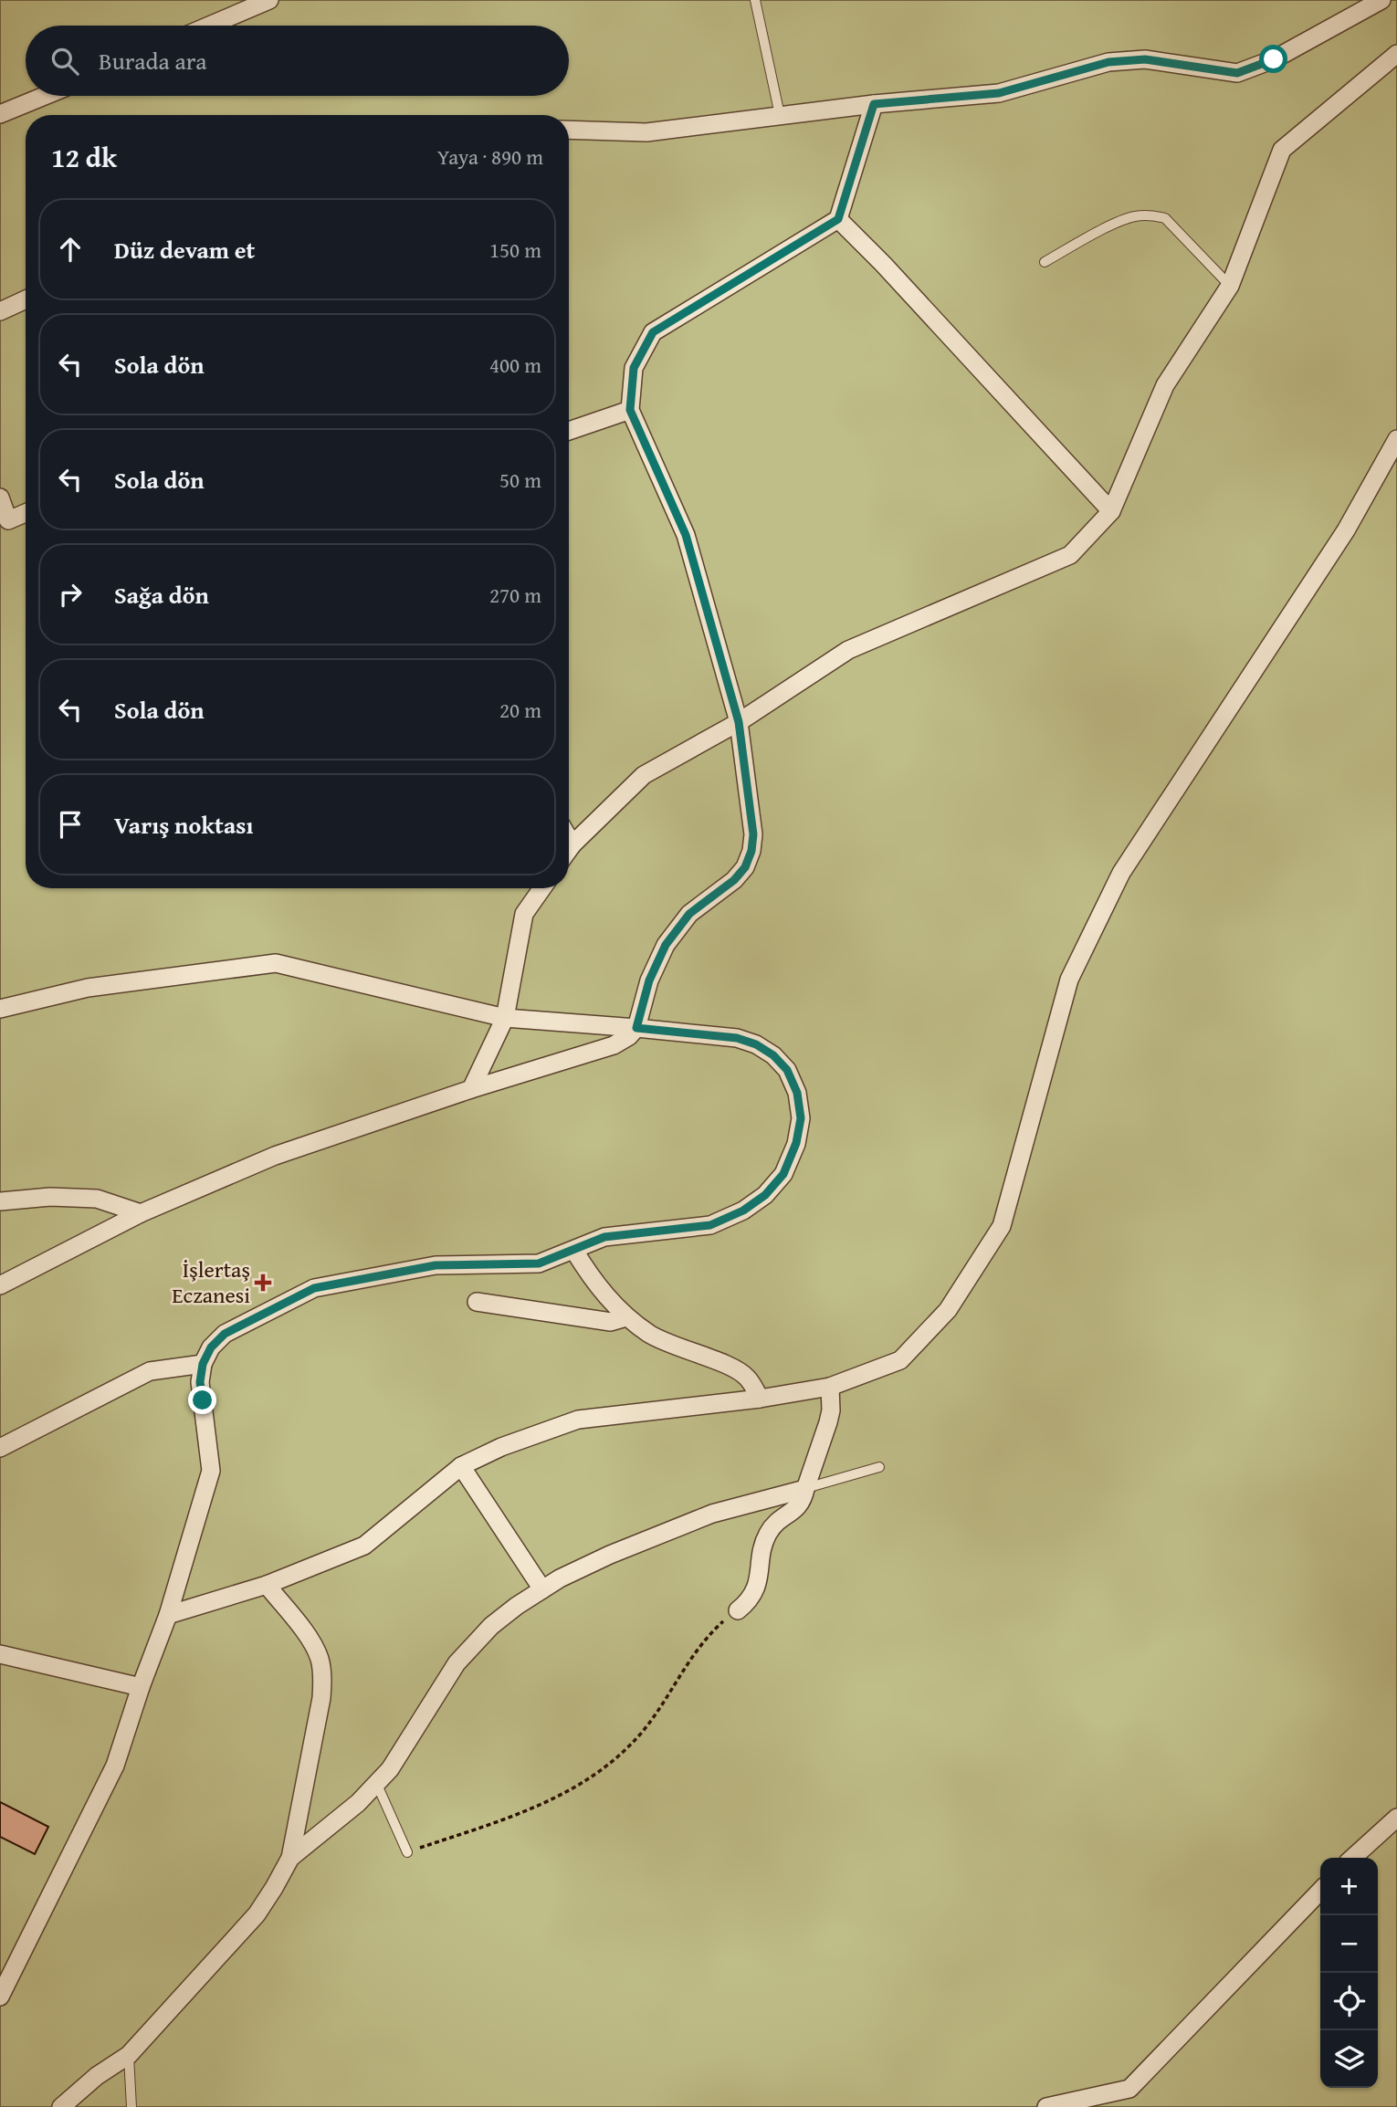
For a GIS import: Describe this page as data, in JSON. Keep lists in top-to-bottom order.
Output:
{
  "places": {
    "health": ["İşlertaş Eczanesi"]
  },
  "page": {
    "search": "Burada ara",
    "heading": ["12 dk", "Yaya · 890 m"],
    "list": [
      ["Düz devam et", "150 m"],
      ["Sola dön", "400 m"],
      ["Sola dön", "50 m"],
      ["Sağa dön", "270 m"],
      ["Sola dön", "20 m"],
      "Varış noktası"
    ],
    "map_buttons": ["+", "−"]
  }
}
